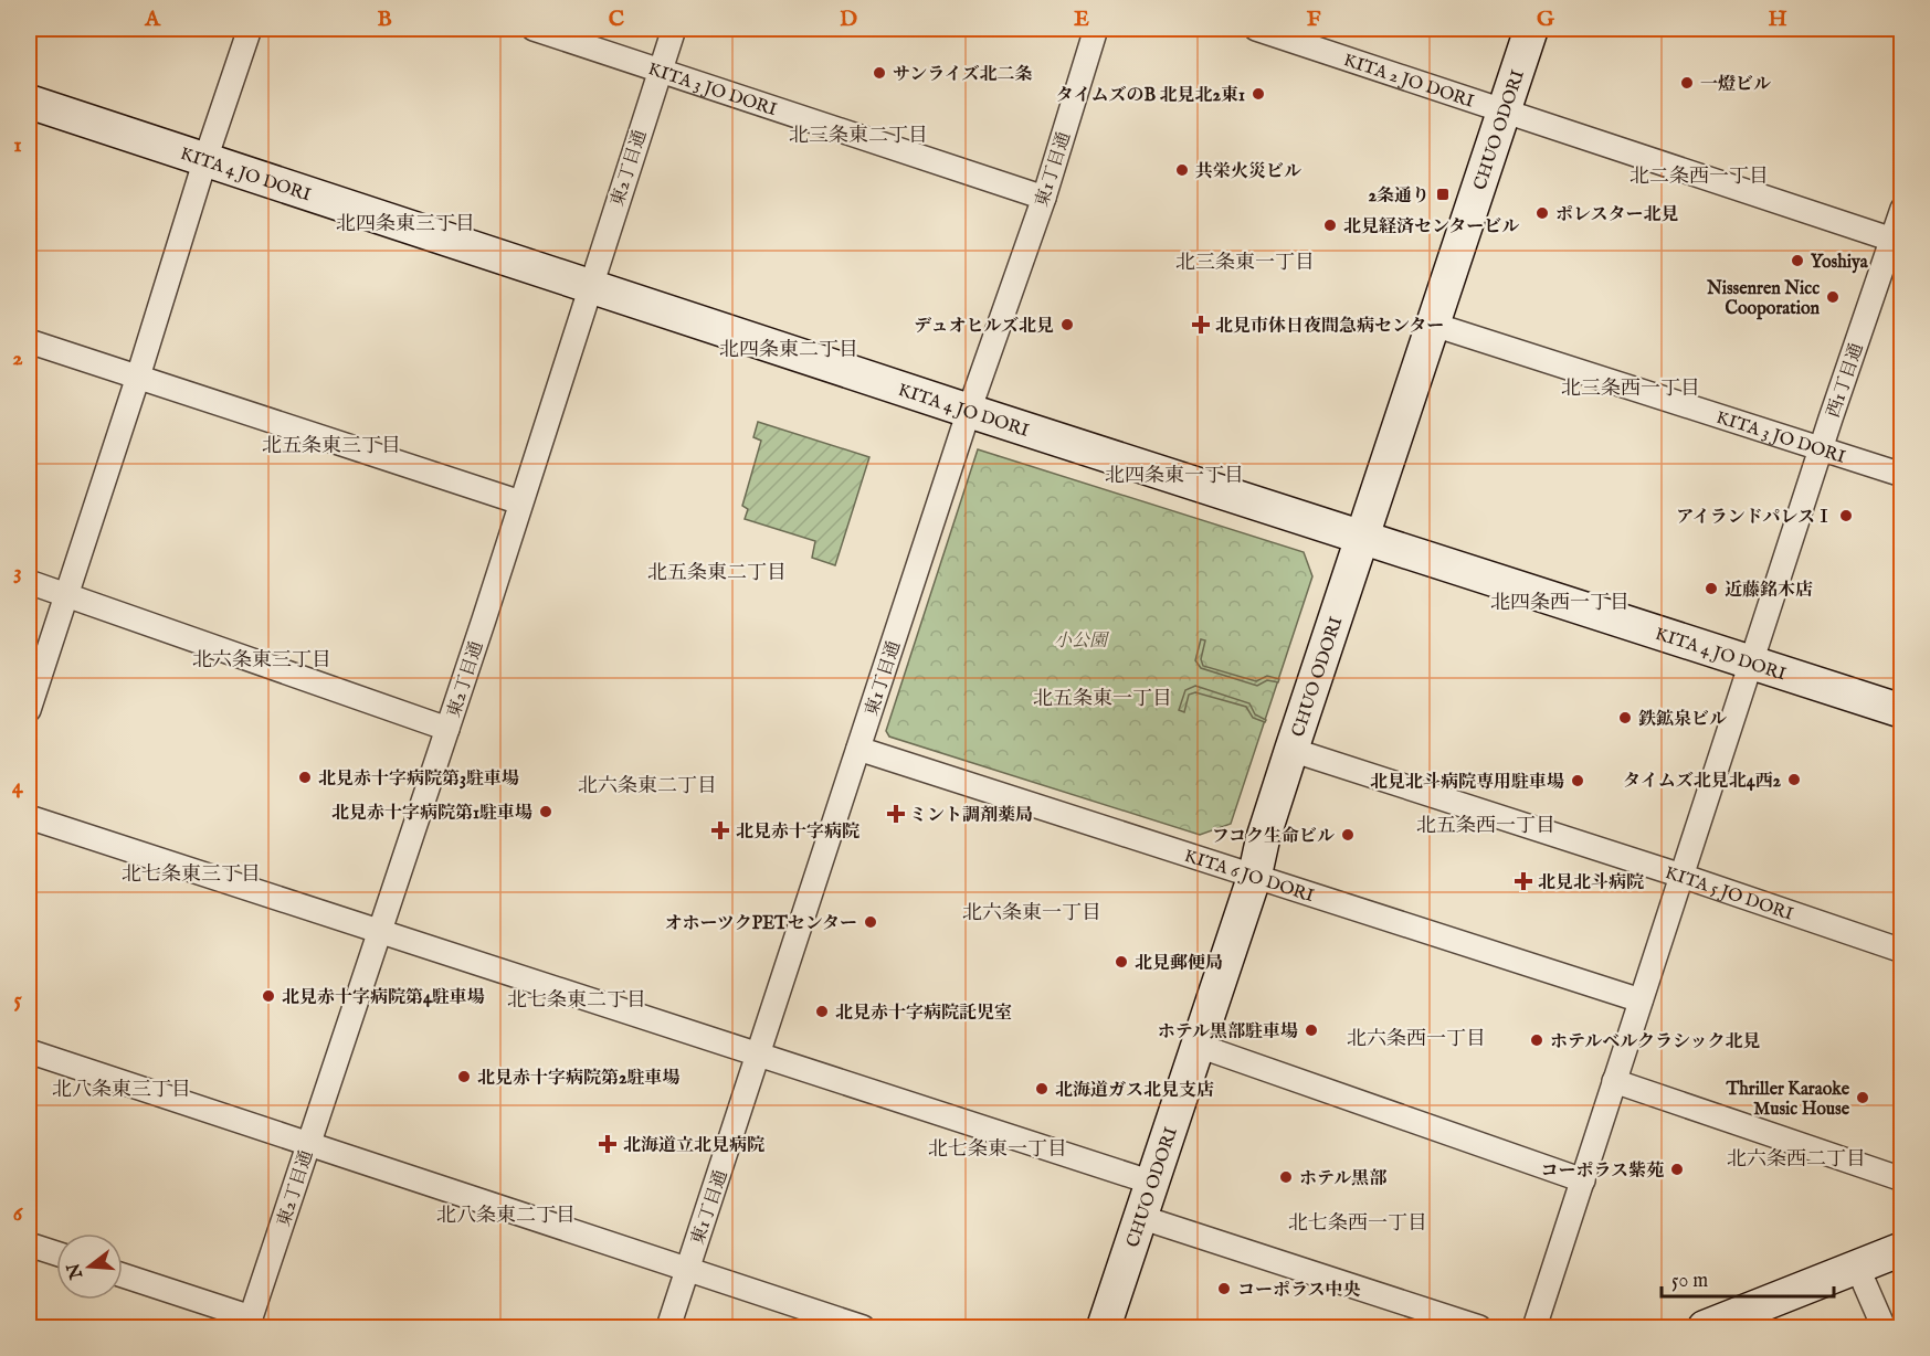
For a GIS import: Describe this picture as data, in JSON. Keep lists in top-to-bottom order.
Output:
{
  "streets": {
    "street": [
      "KITA 2 JO DORI",
      "KITA 3 JO DORI",
      "CHUO ODORI",
      "東2丁目通",
      "東1丁目通",
      "KITA 4 JO DORI",
      "西1丁目通",
      "KITA 6 JO DORI",
      "KITA 5 JO DORI"
    ]
  },
  "crossings": [
    ["KITA 2 JO DORI", "CHUO ODORI"],
    ["KITA 2 JO DORI", "西1丁目通"],
    ["KITA 3 JO DORI", "CHUO ODORI"],
    ["KITA 3 JO DORI", "東2丁目通"],
    ["KITA 3 JO DORI", "東1丁目通"],
    ["KITA 3 JO DORI", "西1丁目通"],
    ["CHUO ODORI", "KITA 4 JO DORI"],
    ["CHUO ODORI", "KITA 6 JO DORI"],
    ["CHUO ODORI", "KITA 5 JO DORI"],
    ["東2丁目通", "KITA 4 JO DORI"],
    ["東1丁目通", "KITA 4 JO DORI"],
    ["東1丁目通", "KITA 6 JO DORI"],
    ["KITA 4 JO DORI", "西1丁目通"],
    ["西1丁目通", "KITA 6 JO DORI"],
    ["西1丁目通", "KITA 5 JO DORI"]
  ],
  "districts": [
    "北三条東二丁目",
    "北二条西一丁目",
    "北四条東三丁目",
    "北三条東一丁目",
    "北四条東二丁目",
    "北三条西一丁目",
    "北五条東三丁目",
    "北四条東一丁目",
    "北五条東二丁目",
    "北四条西一丁目",
    "北六条東三丁目",
    "北五条東一丁目",
    "北六条東二丁目",
    "北五条西一丁目",
    "北七条東三丁目",
    "北六条東一丁目",
    "北七条東二丁目",
    "北六条西一丁目",
    "北八条東三丁目",
    "北七条東一丁目",
    "北六条西二丁目",
    "北八条東二丁目",
    "北七条西一丁目"
  ],
  "parks": ["小公園"],
  "places": {
    "other": [
      "サンライズ北二条",
      "一燈ビル",
      "タイムズのB 北見北2東1",
      "共栄火災ビル",
      "ポレスター北見",
      "北見経済センタービル",
      "Yoshiya",
      "Nissenren Nicc Cooporation",
      "デュオヒルズ北見",
      "アイランドパレスⅠ",
      "近藤銘木店",
      "鉄鉱泉ビル",
      "北見赤十字病院第3駐車場",
      "タイムズ北見北4西2",
      "北見北斗病院専用駐車場",
      "北見赤十字病院第1駐車場",
      "フコク生命ビル",
      "オホーツクPETセンター",
      "北見郵便局",
      "北見赤十字病院第4駐車場",
      "北見赤十字病院託児室",
      "ホテル黒部駐車場",
      "ホテルベルクラシック北見",
      "北見赤十字病院第2駐車場",
      "北海道ガス北見支店",
      "Thriller Karaoke Music House",
      "コーポラス紫苑",
      "ホテル黒部",
      "コーポラス中央"
    ],
    "transit": ["2条通り"],
    "health": [
      "北見市休日夜間急病センター",
      "ミント調剤薬局",
      "北見赤十字病院",
      "北見北斗病院",
      "北海道立北見病院"
    ]
  },
  "scale_bar": "50 m",
  "north": "left",
  "grid": {
    "columns": [
      "A",
      "B",
      "C",
      "D",
      "E",
      "F",
      "G",
      "H"
    ],
    "rows": [
      "1",
      "2",
      "3",
      "4",
      "5",
      "6"
    ]
  }
}
